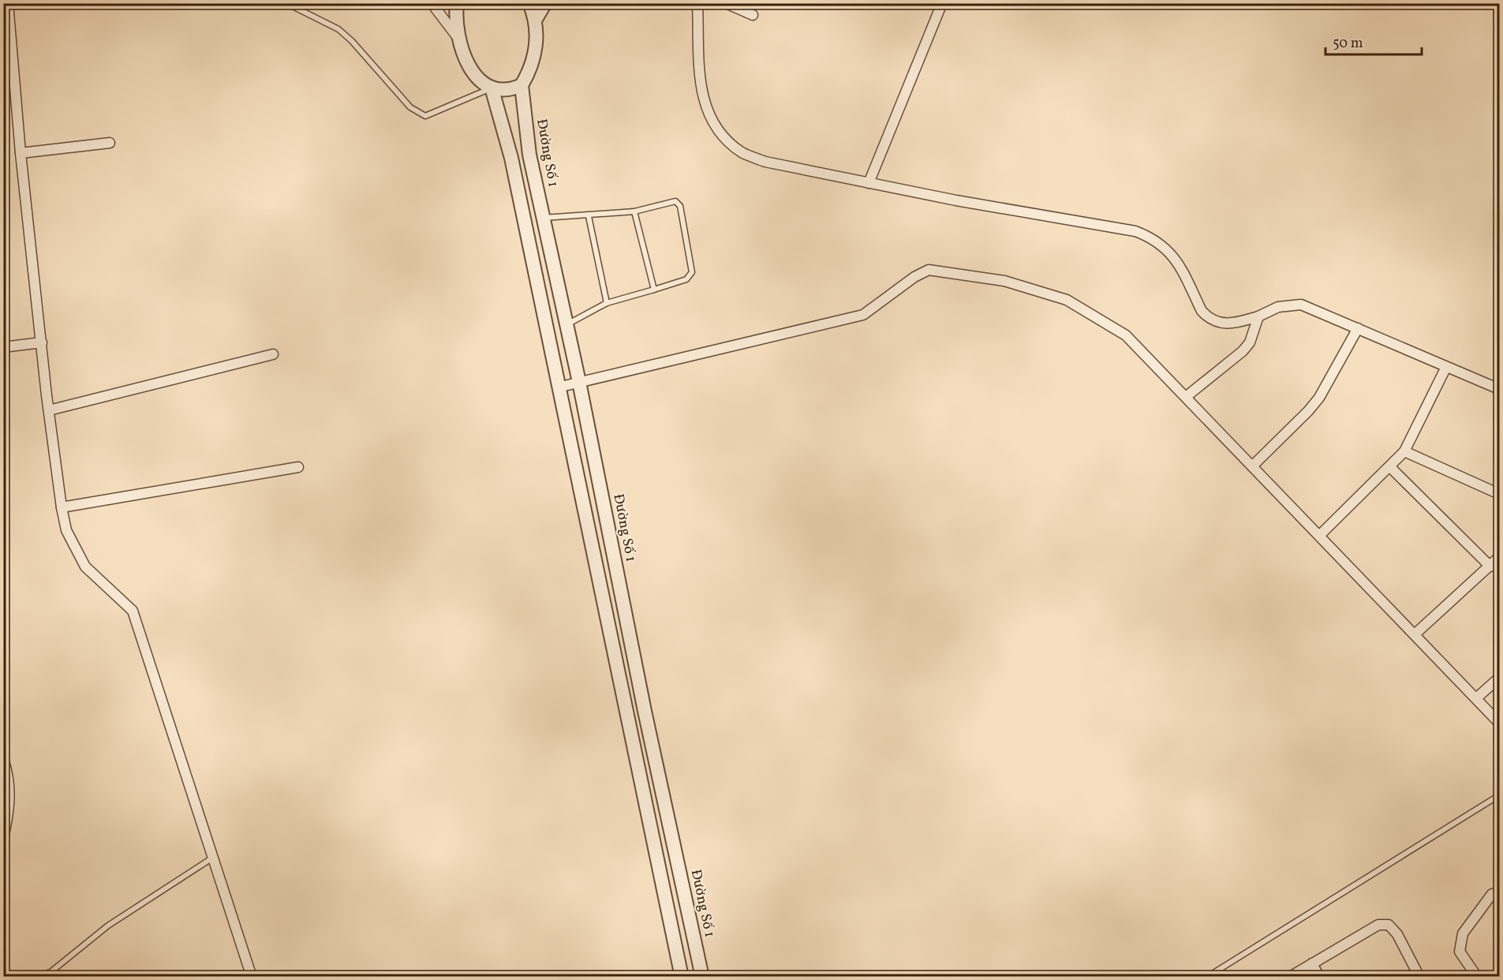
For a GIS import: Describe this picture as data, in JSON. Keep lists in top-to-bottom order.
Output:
{
  "streets": {
    "street": ["Đường Số 1"]
  },
  "scale_bar": "50 m"
}
